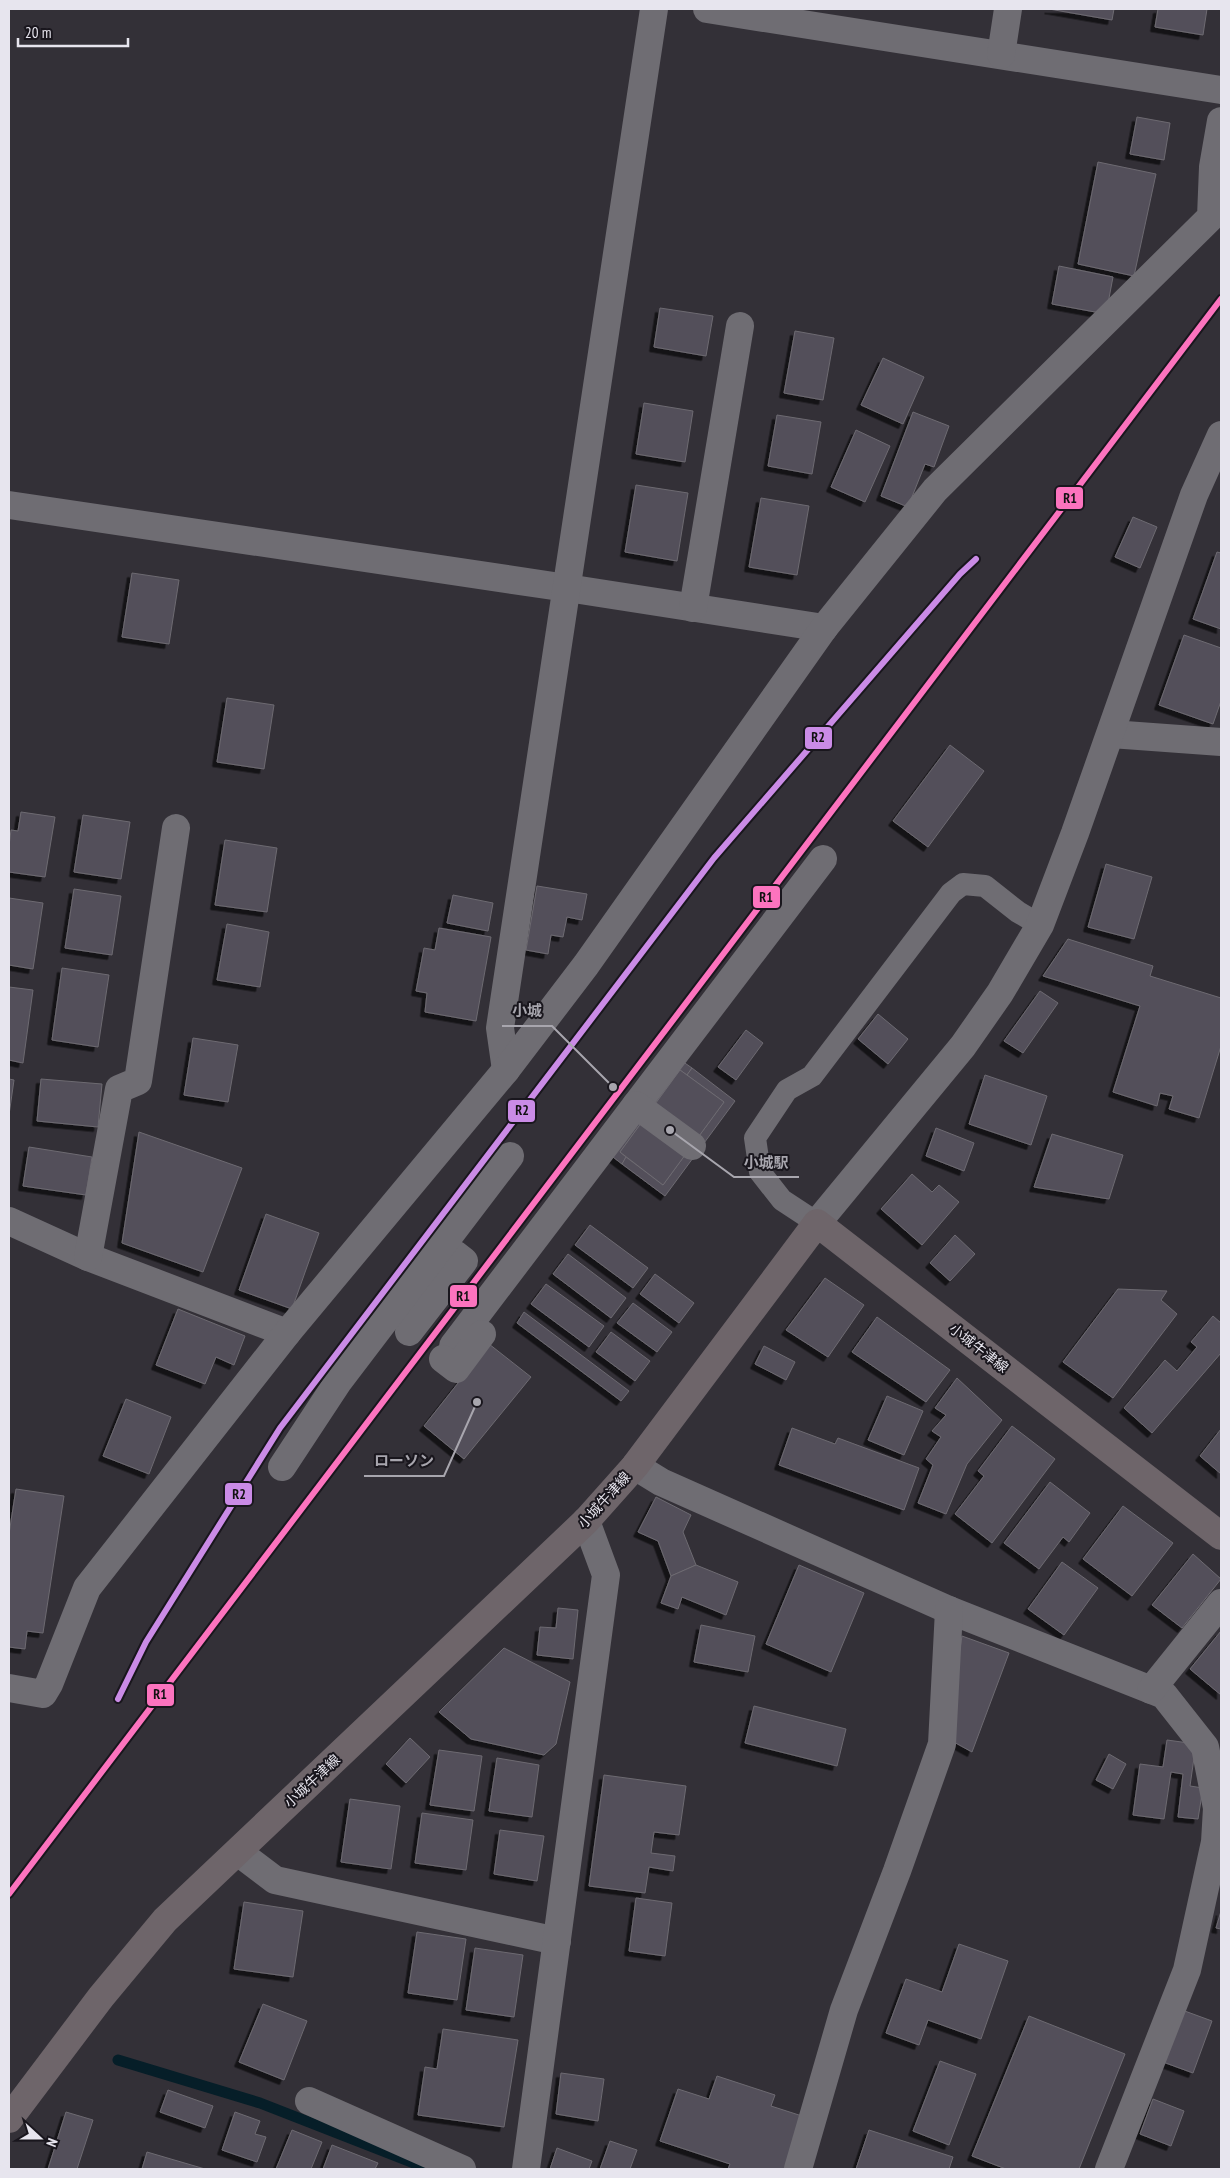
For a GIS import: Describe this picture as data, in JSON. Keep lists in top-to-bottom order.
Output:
{
  "streets": {
    "main road": ["小城牛津線"]
  },
  "places": ["小城", "小城駅", "ローソン"],
  "lines": ["transit line R1", "transit line R2"],
  "scale_bar": "20 m",
  "north": "right"
}
